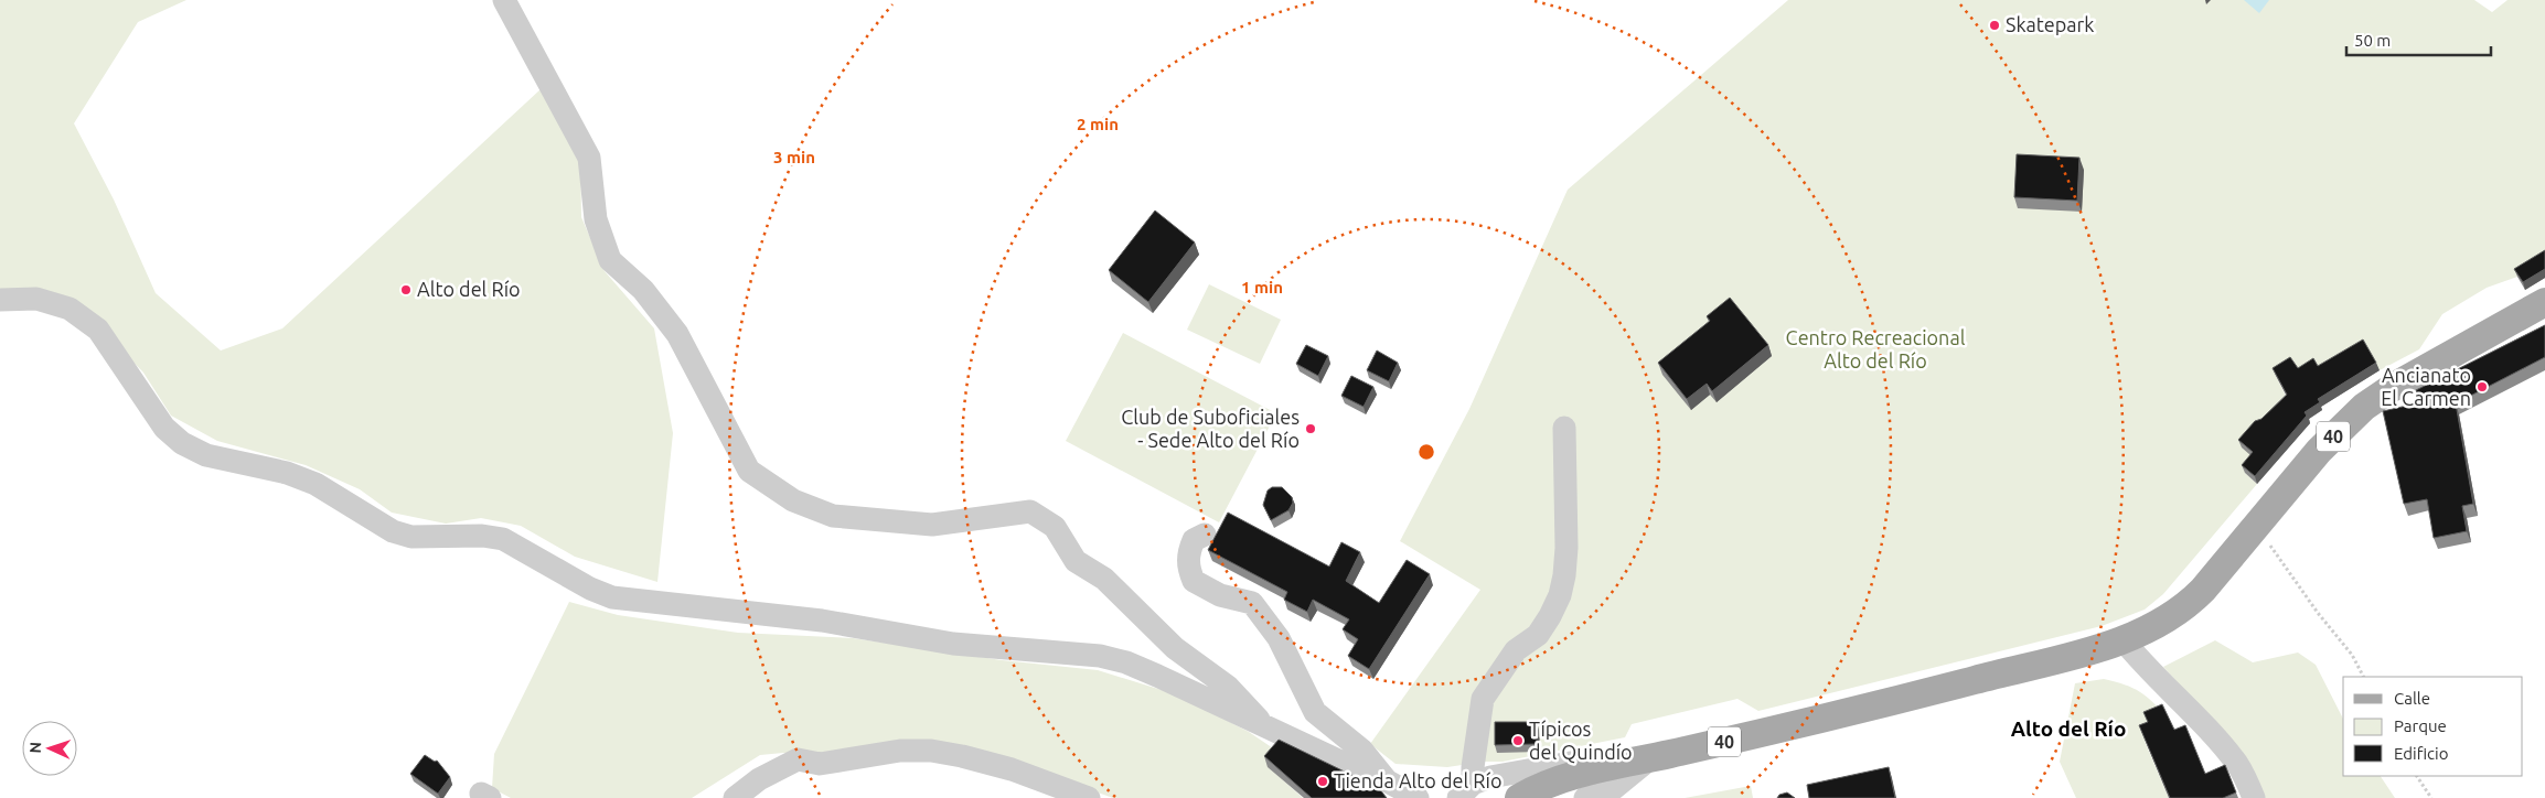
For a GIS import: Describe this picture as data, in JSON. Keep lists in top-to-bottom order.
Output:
{
  "streets": {
    "main road": ["40"]
  },
  "districts": ["Alto del Río"],
  "parks": ["Centro Recreacional Alto del Río"],
  "places": [
    "Skatepark",
    "Alto del Río",
    "Ancianato El Carmen",
    "Club de Suboficiales - Sede Alto del Río",
    "Típicos del Quindío",
    "Tienda Alto del Río"
  ],
  "legend": ["Calle", "Parque", "Edificio"],
  "scale_bar": "50 m",
  "north": "left",
  "rings": ["2 min", "3 min", "1 min"]
}
